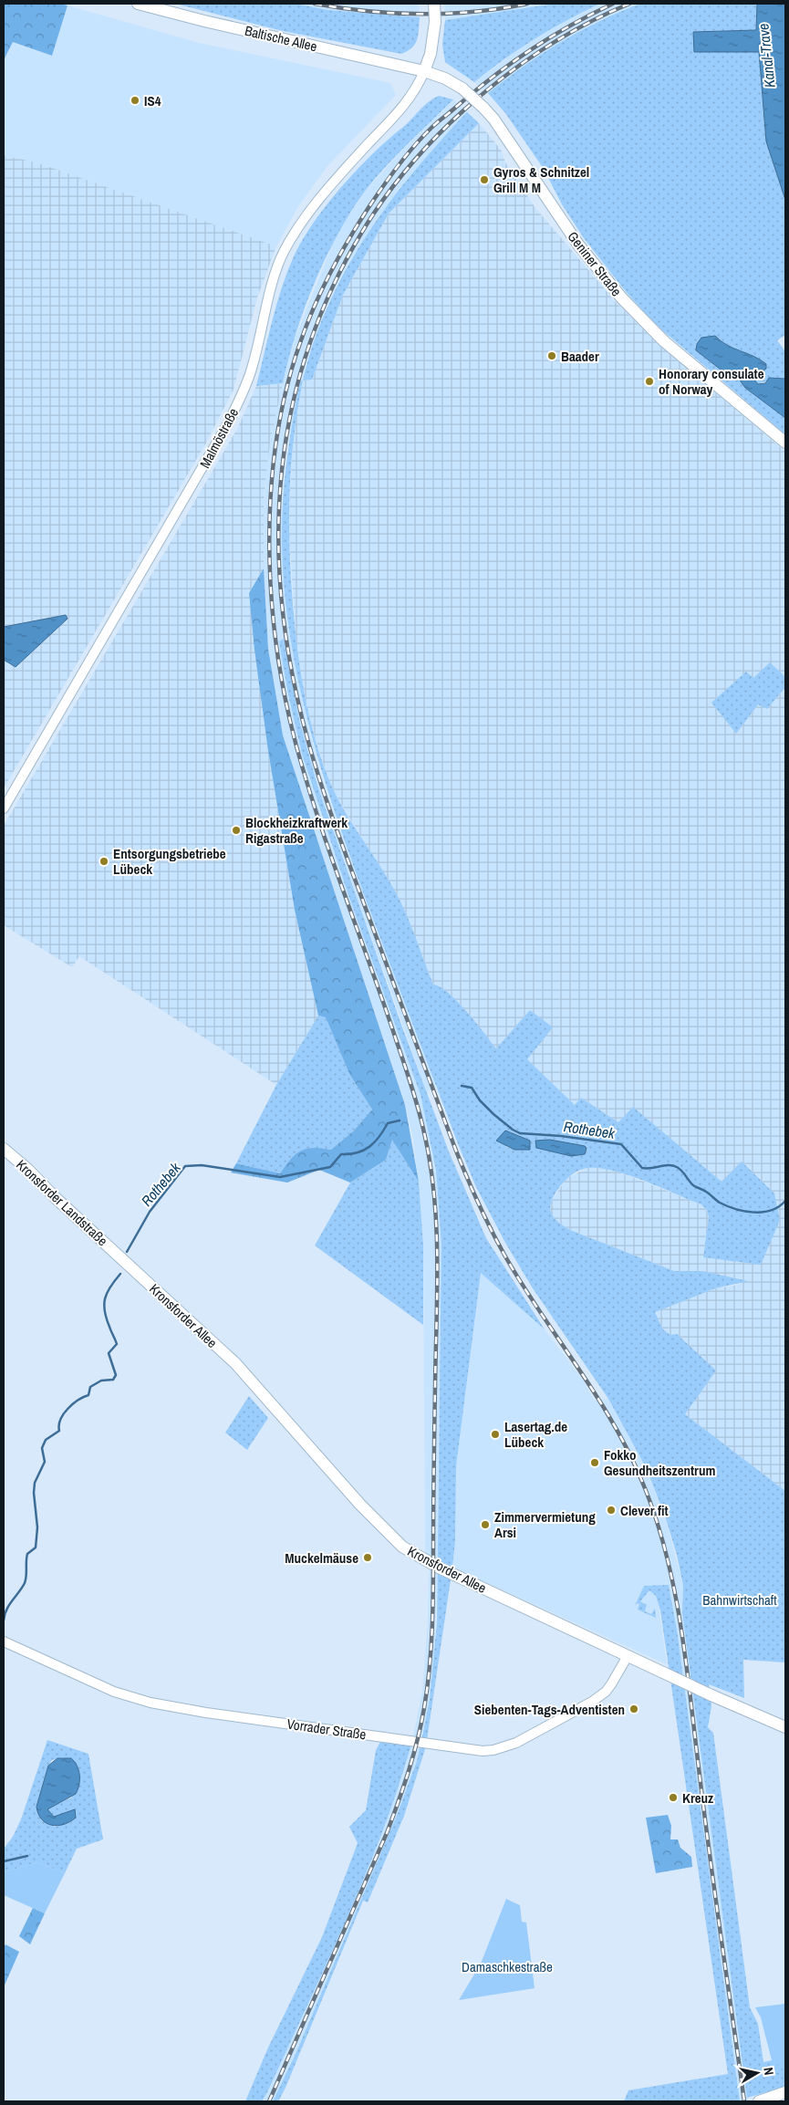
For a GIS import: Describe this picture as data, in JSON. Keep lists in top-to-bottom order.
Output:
{
  "streets": {
    "main road": [
      "Baltische Allee",
      "Geniner Straße",
      "Kronsforder Landstraße",
      "Kronsforder Allee"
    ],
    "street": ["Malmöstraße", "Vorrader Straße"]
  },
  "crossings": [
    ["Baltische Allee", "Geniner Straße"],
    ["Baltische Allee", "Malmöstraße"],
    ["Geniner Straße", "Malmöstraße"],
    ["Kronsforder Landstraße", "Kronsforder Allee"],
    ["Kronsforder Allee", "Vorrader Straße"]
  ],
  "water": ["Kanal-Trave", "Rothebek"],
  "parks": ["Bahnwirtschaft", "Damaschkestraße"],
  "places": [
    "IS4",
    "Gyros & Schnitzel Grill M M",
    "Baader",
    "Honorary consulate of Norway",
    "Blockheizkraftwerk Rigastraße",
    "Entsorgungsbetriebe Lübeck",
    "Lasertag.de Lübeck",
    "Fokko Gesundheitszentrum",
    "Clever fit",
    "Zimmervermietung Arsi",
    "Muckelmäuse",
    "Siebenten-Tags-Adventisten",
    "Kreuz"
  ],
  "north": "right"
}
